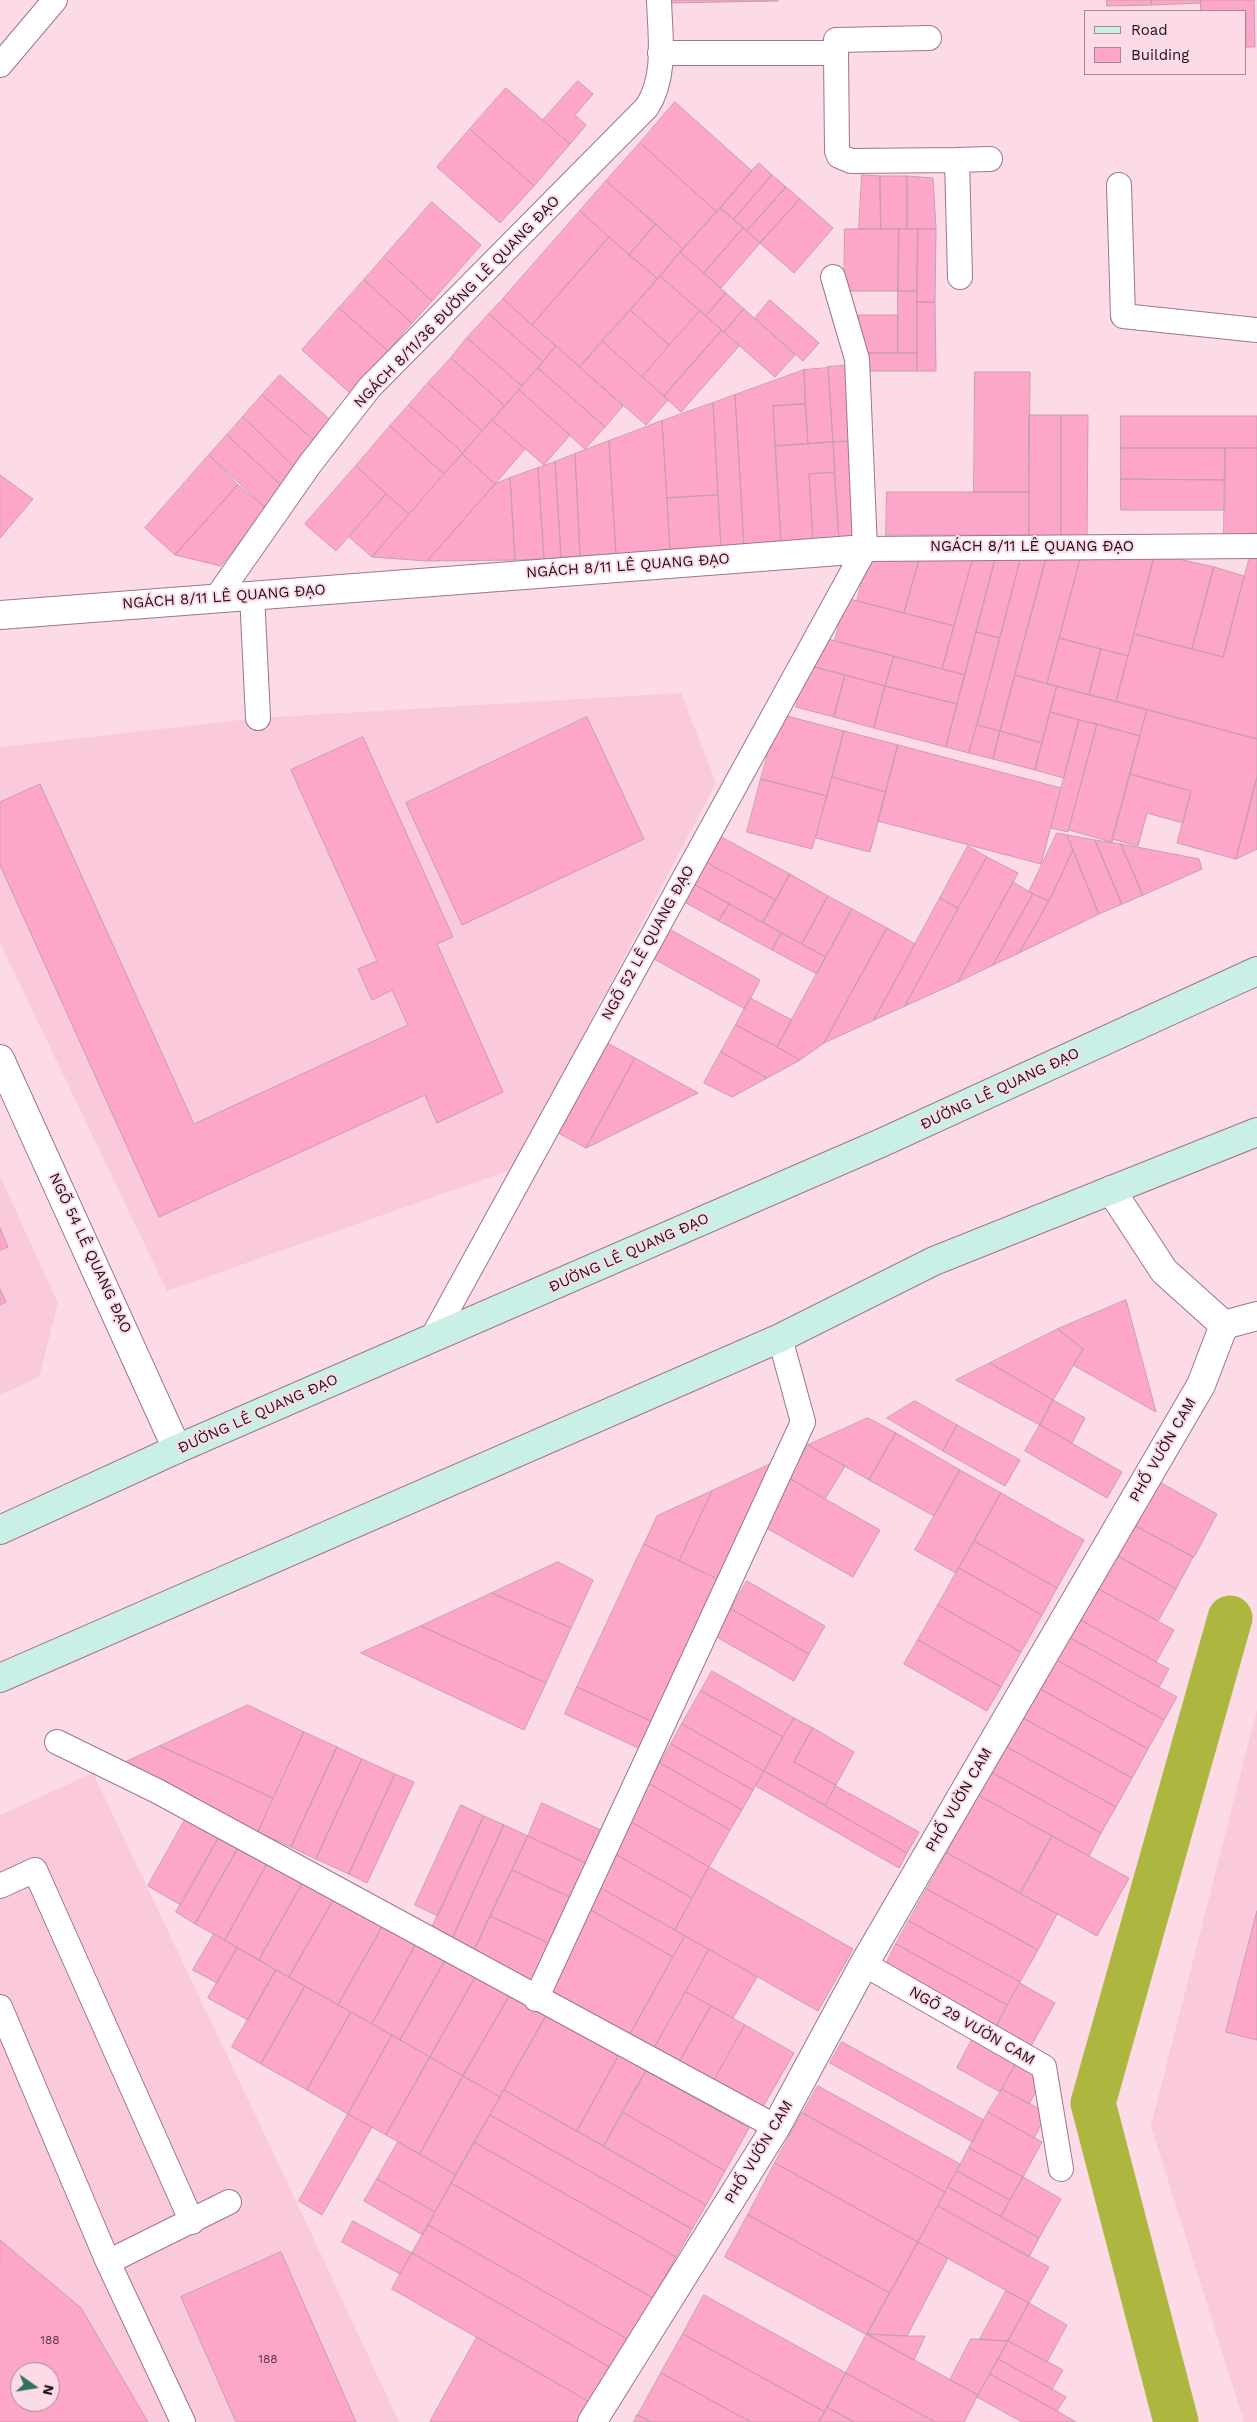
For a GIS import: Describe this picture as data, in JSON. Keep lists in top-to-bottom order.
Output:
{
  "streets": {
    "main road": ["ĐƯỜNG LÊ QUANG ĐẠO"],
    "street": ["NGÁCH 8/11 LÊ QUANG ĐẠO", "NGÕ 54 LÊ QUANG ĐẠO", "PHỐ VƯỜN CAM"],
    "lane": ["NGÁCH 8/11/36 ĐƯỜNG LÊ QUANG ĐẠO", "NGÕ 52 LÊ QUANG ĐẠO", "NGÕ 29 VƯỜN CAM"]
  },
  "crossings": [
    ["NGÁCH 8/11/36 ĐƯỜNG LÊ QUANG ĐẠO", "NGÁCH 8/11 LÊ QUANG ĐẠO"],
    ["NGÁCH 8/11 LÊ QUANG ĐẠO", "NGÕ 52 LÊ QUANG ĐẠO"],
    ["NGÕ 52 LÊ QUANG ĐẠO", "ĐƯỜNG LÊ QUANG ĐẠO"],
    ["ĐƯỜNG LÊ QUANG ĐẠO", "NGÕ 54 LÊ QUANG ĐẠO"],
    ["PHỐ VƯỜN CAM", "NGÕ 29 VƯỜN CAM"]
  ],
  "house_numbers": ["188", "188"],
  "legend": ["Road", "Building"],
  "north": "right"
}
